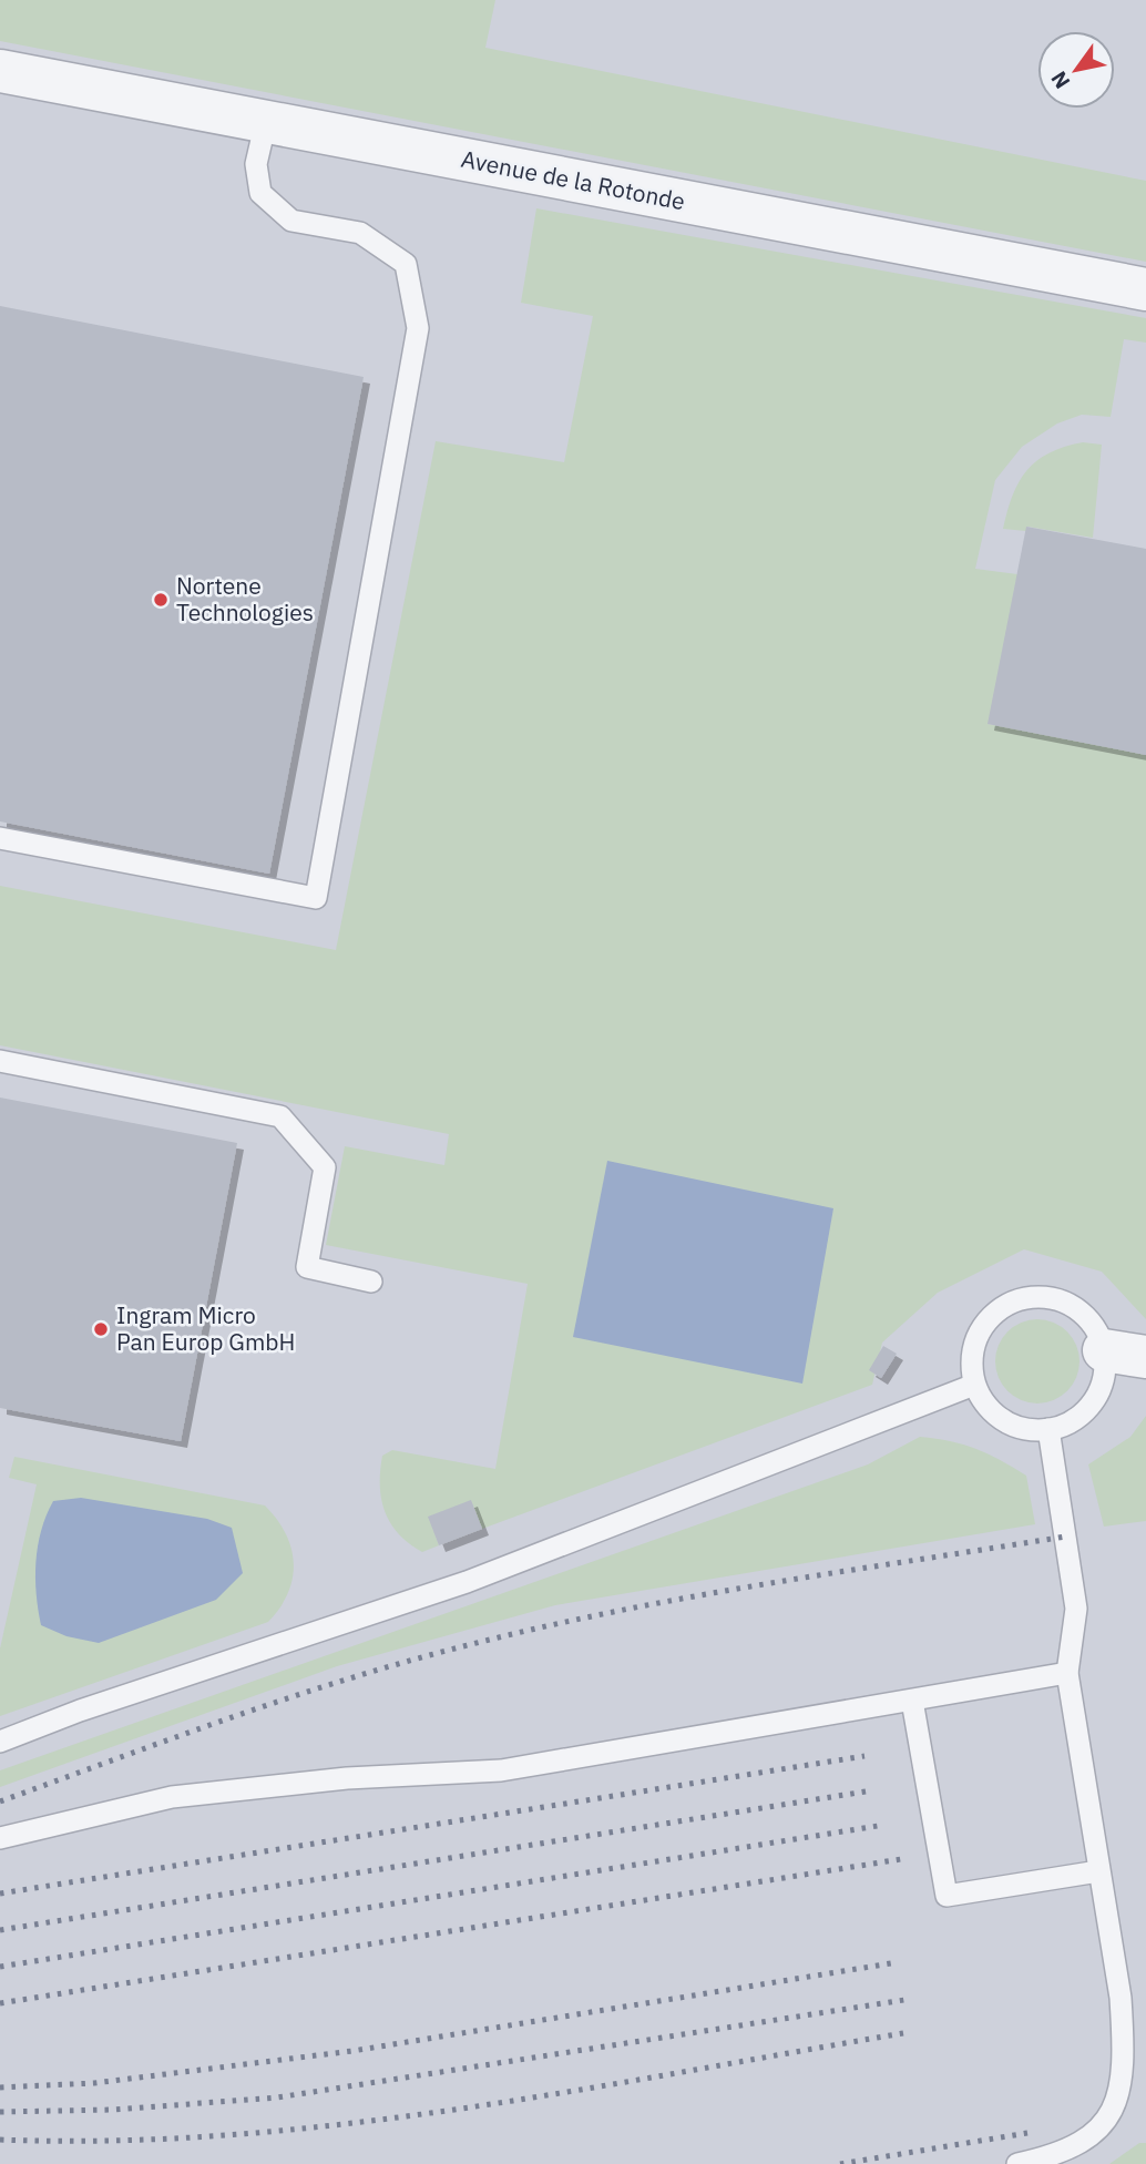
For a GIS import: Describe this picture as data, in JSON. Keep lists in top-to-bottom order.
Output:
{
  "streets": {
    "street": ["Avenue de la Rotonde"]
  },
  "places": ["Nortene Technologies", "Ingram Micro Pan Europ GmbH"],
  "north": "bottom left"
}
